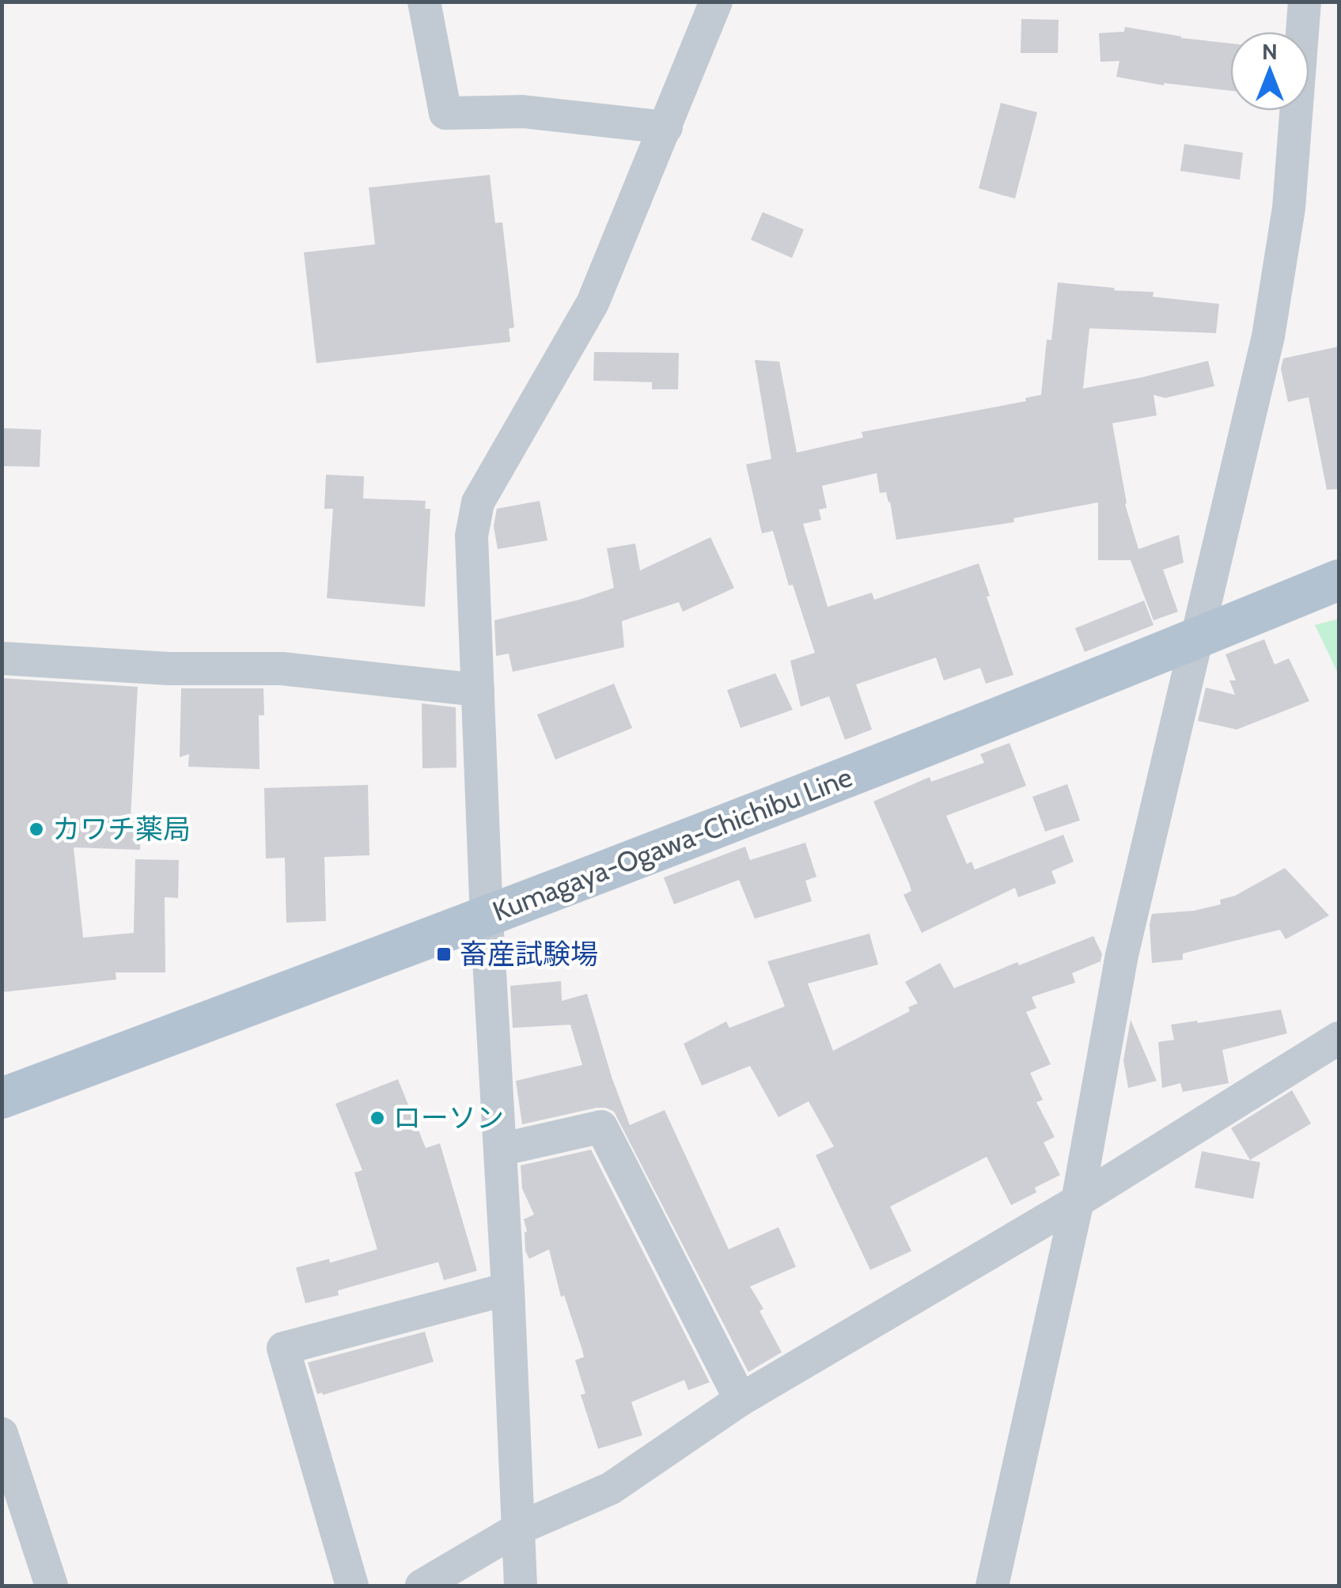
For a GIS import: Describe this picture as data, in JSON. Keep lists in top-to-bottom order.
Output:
{
  "streets": {
    "main road": ["Kumagaya-Ogawa-Chichibu Line"]
  },
  "places": {
    "other": ["カワチ薬局", "ローソン"],
    "transit": ["畜産試験場"]
  },
  "north": "top"
}
